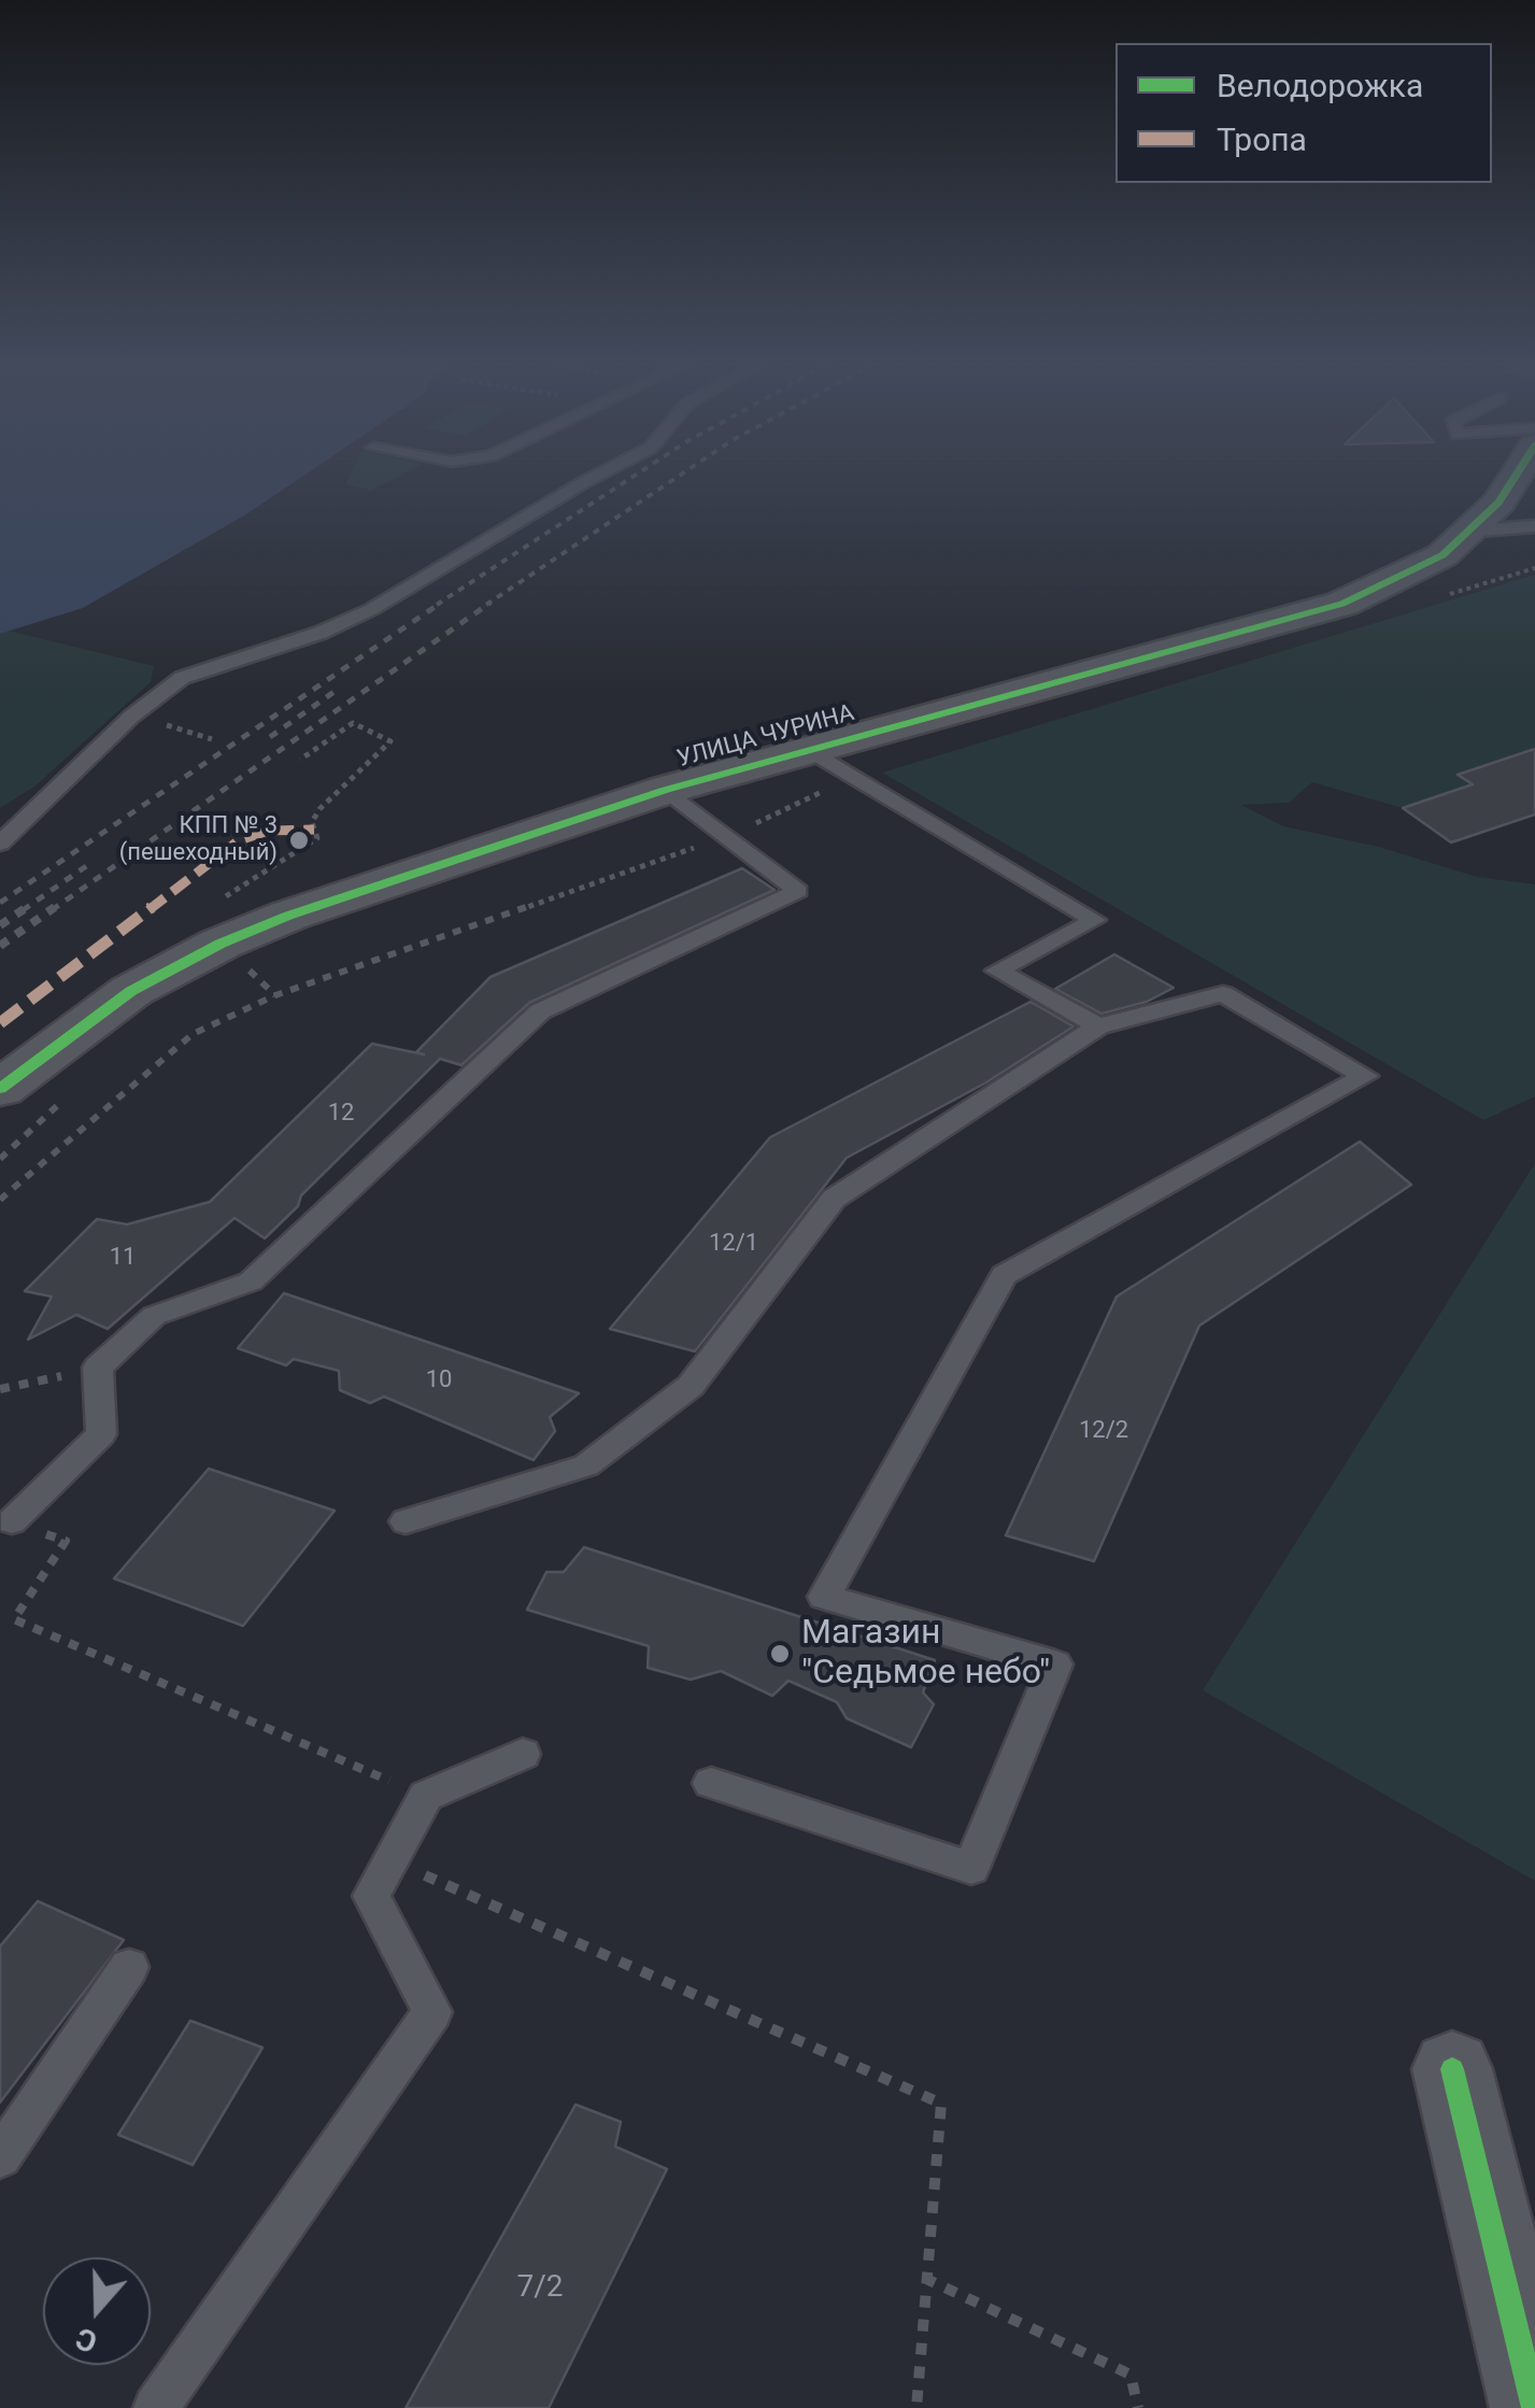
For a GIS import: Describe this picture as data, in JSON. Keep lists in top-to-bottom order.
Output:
{
  "streets": {
    "street": ["УЛИЦА ЧУРИНА"]
  },
  "places": ["КПП № 3 (пешеходный)", "Магазин \"Седьмое небо\""],
  "house_numbers": [
    "12",
    "12/1",
    "11",
    "10",
    "12/2",
    "7/2"
  ],
  "legend": ["Велодорожка", "Тропа"],
  "north": "bottom"
}
